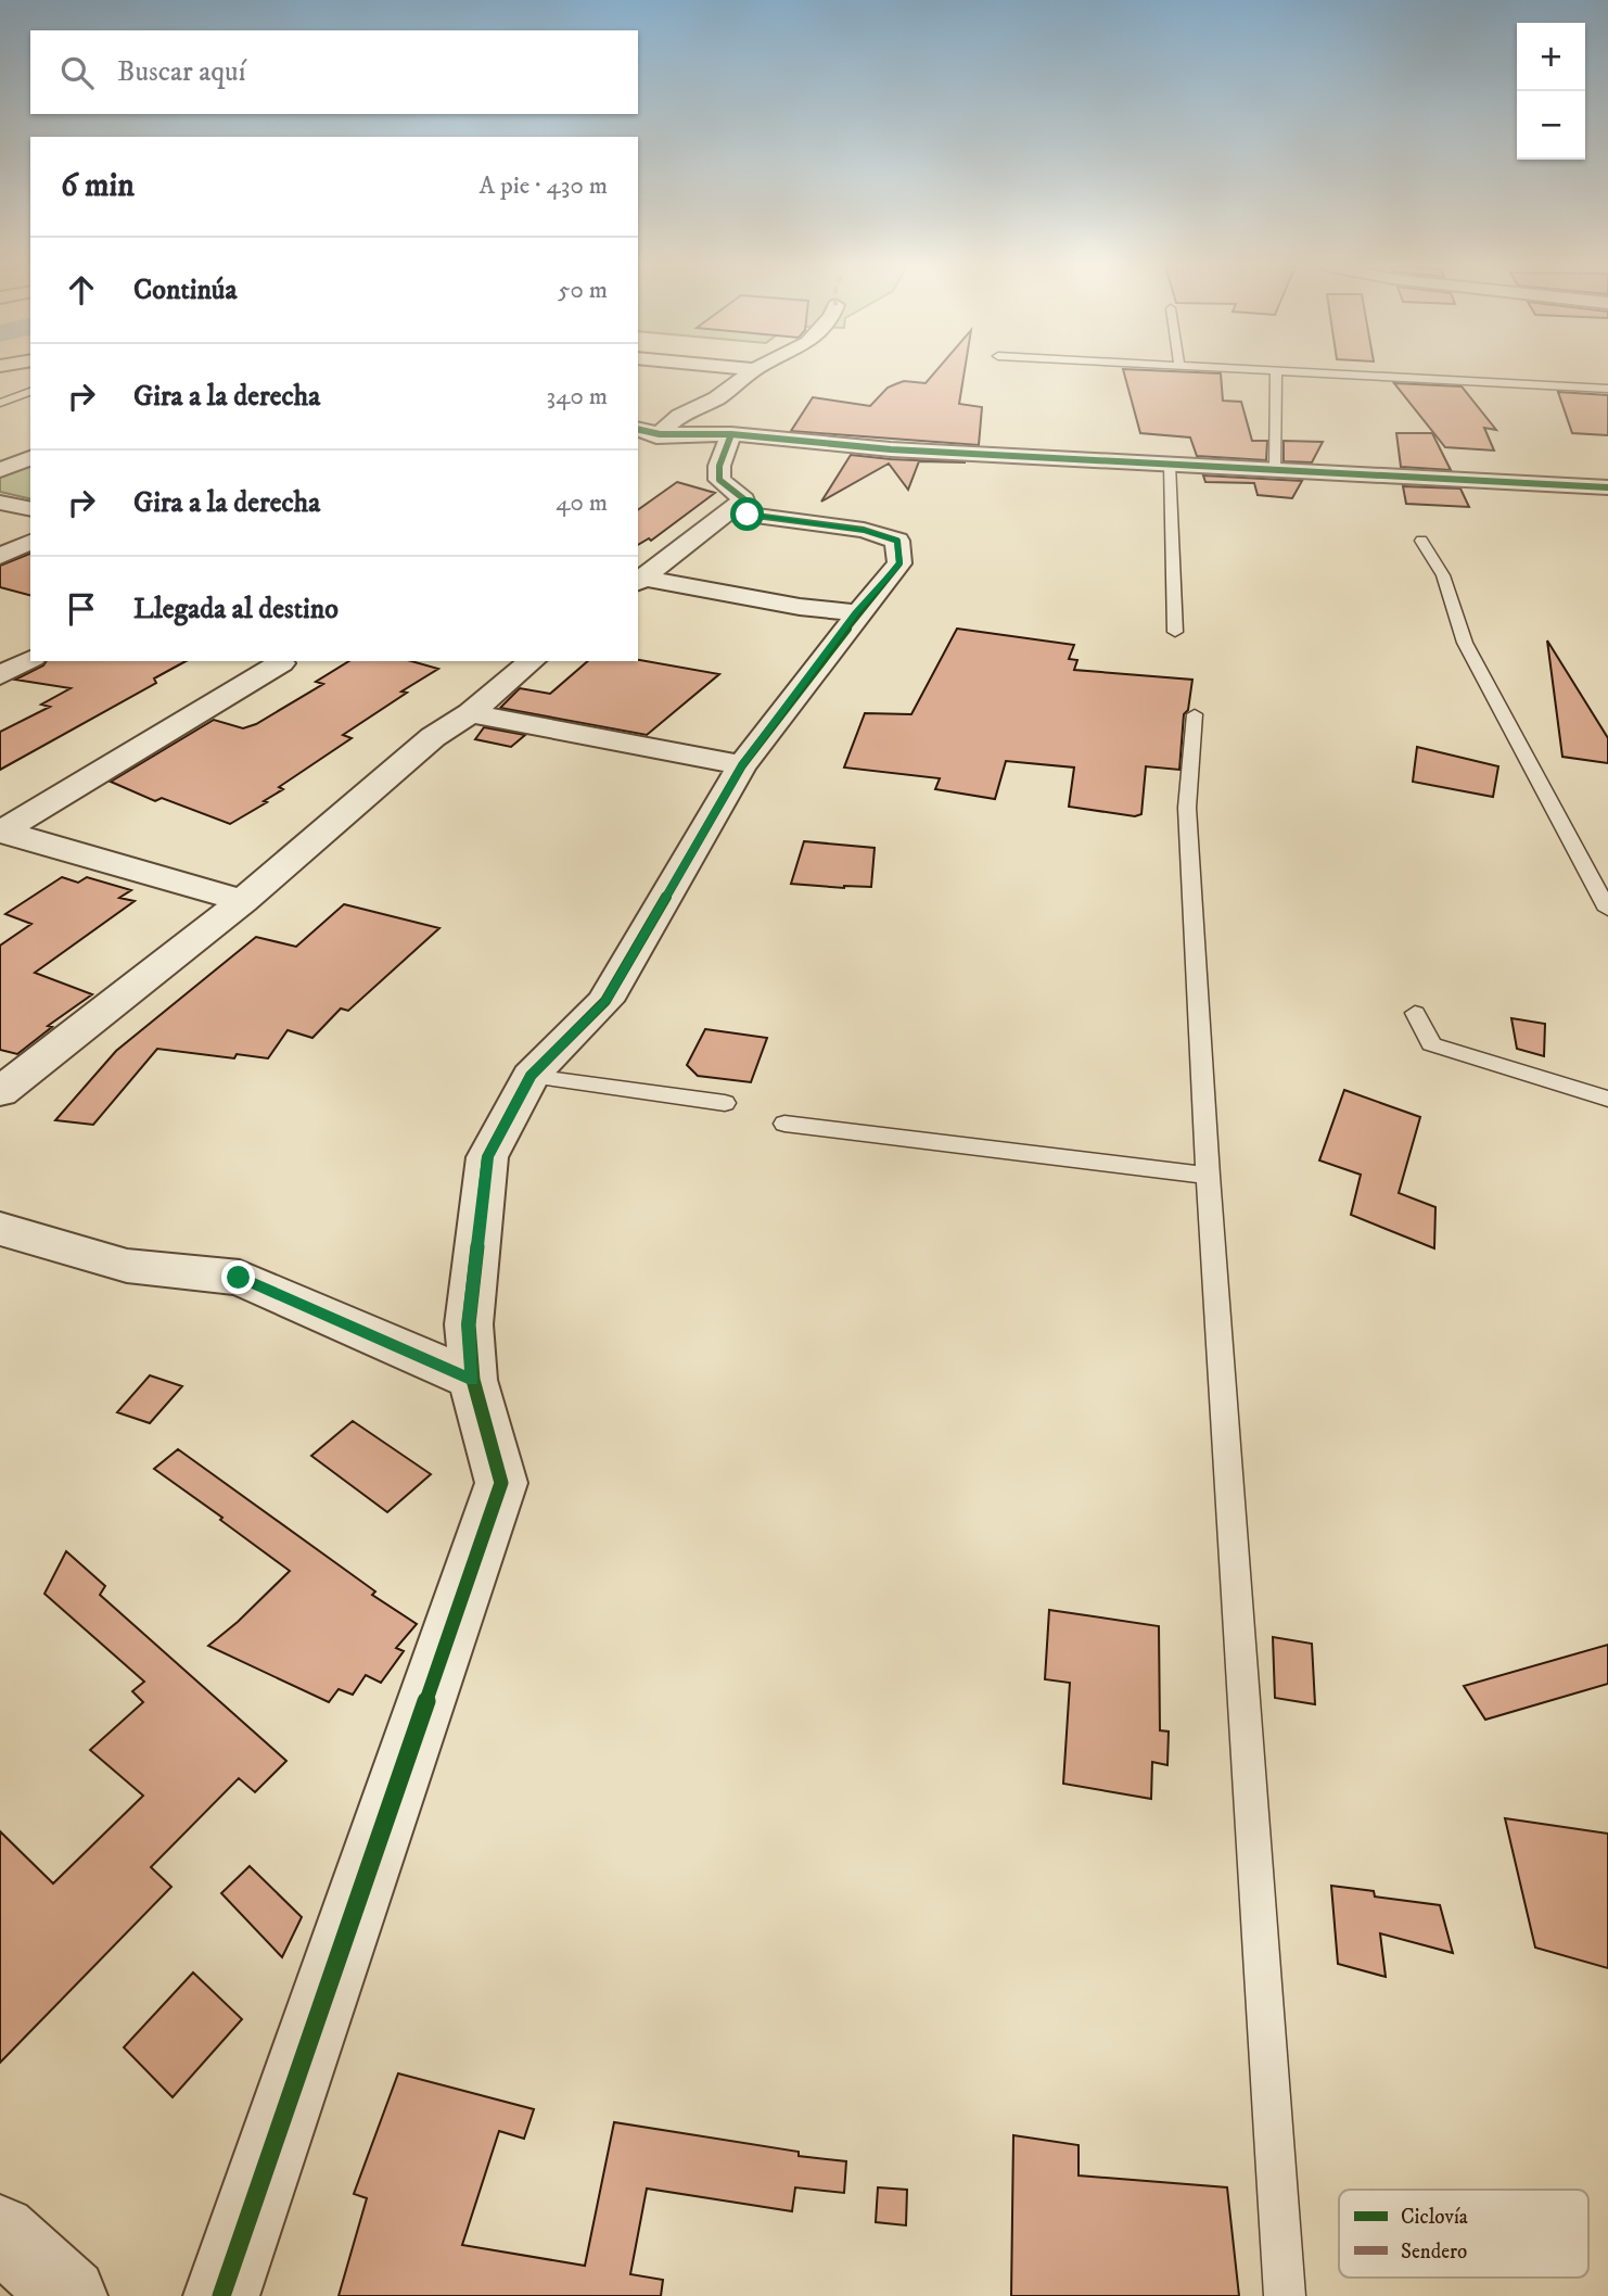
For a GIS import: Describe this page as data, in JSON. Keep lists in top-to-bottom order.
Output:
{
  "legend": ["Ciclovía", "Sendero"],
  "page": {
    "map_buttons": ["+", "−"],
    "search": "Buscar aquí",
    "heading": ["6 min", "A pie · 430 m"],
    "list": [
      ["Continúa", "50 m"],
      ["Gira a la derecha", "340 m"],
      ["Gira a la derecha", "40 m"],
      "Llegada al destino"
    ]
  }
}
